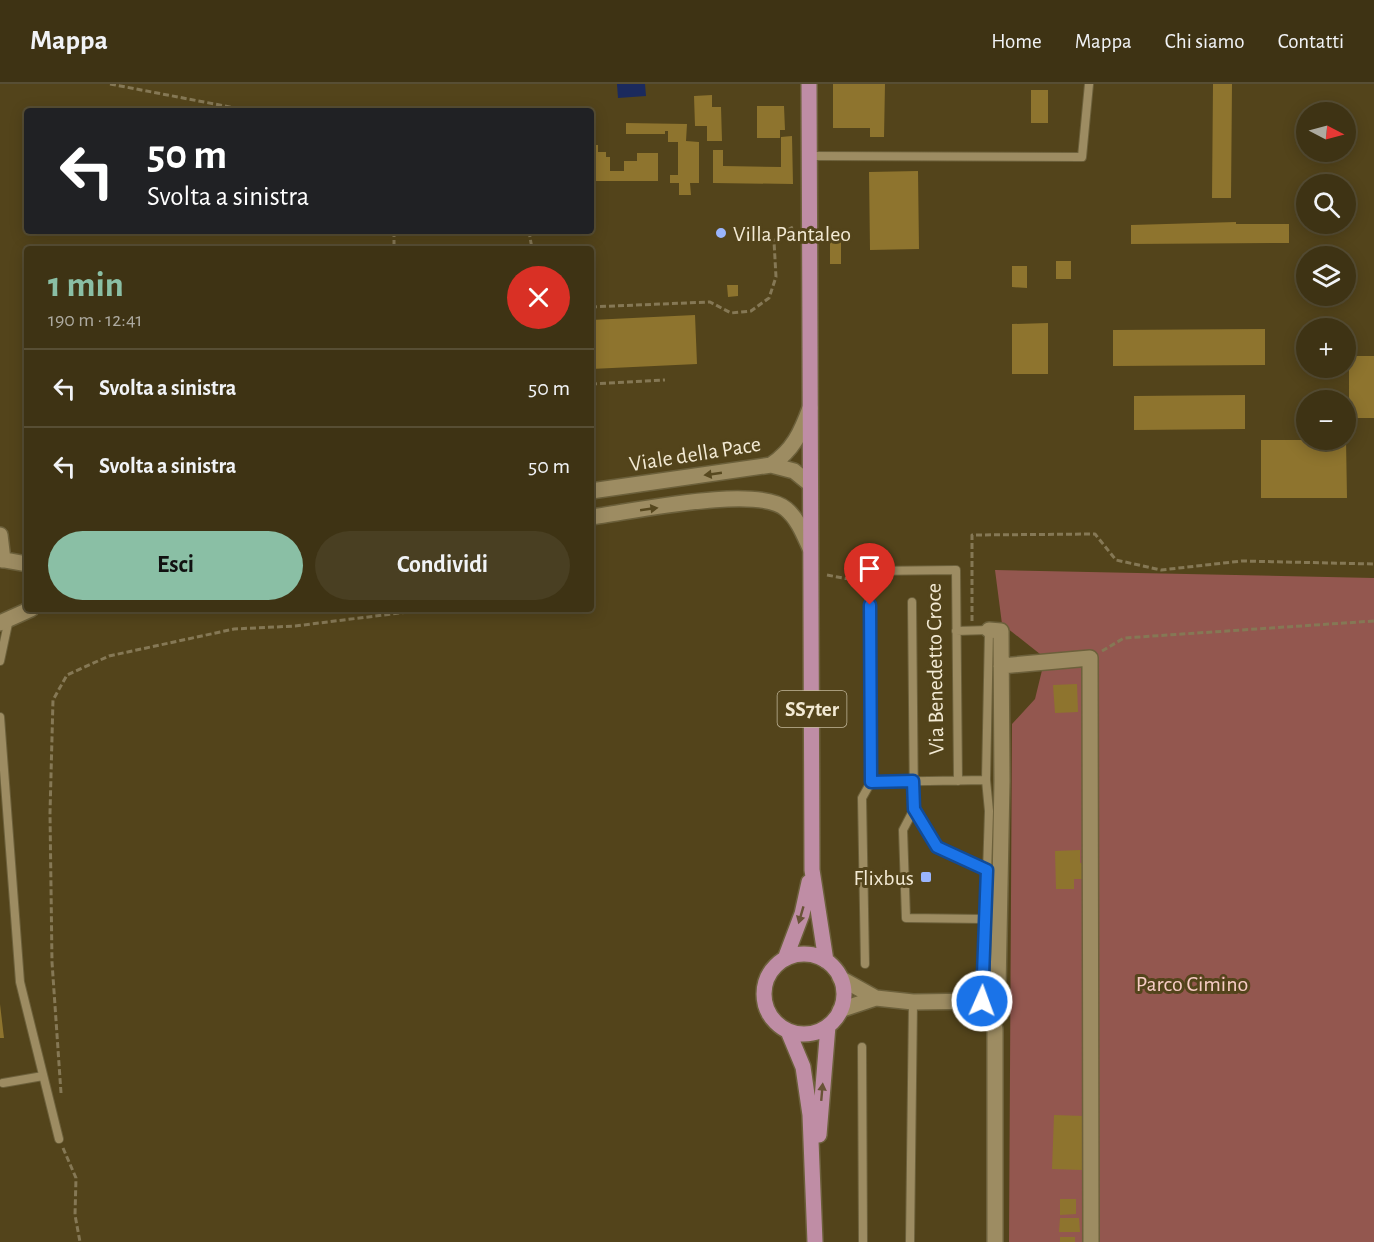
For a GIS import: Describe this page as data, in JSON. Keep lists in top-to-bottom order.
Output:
{
  "streets": {
    "main road": ["SS7ter"],
    "street": ["Viale della Pace"],
    "lane": ["Via Benedetto Croce"]
  },
  "crossings": [
    ["Viale della Pace", "SS7ter"]
  ],
  "one_way": ["Viale della Pace"],
  "parks": ["Parco Cimino"],
  "places": {
    "other": ["Villa Pantaleo"],
    "transit": ["Flixbus"]
  },
  "north": "right",
  "page": {
    "header": "Mappa",
    "nav": [
      "Home",
      "Mappa",
      "Chi siamo",
      "Contatti"
    ],
    "map_buttons": ["+", "−"],
    "turn": ["50 m", "Svolta a sinistra"],
    "heading": ["1 min", "190 m · 12:41"],
    "list": [
      {
        "name": "Svolta a sinistra",
        "value": "50 m"
      },
      {
        "name": "Svolta a sinistra",
        "value": "50 m"
      }
    ],
    "buttons": ["Esci", "Condividi"]
  }
}
